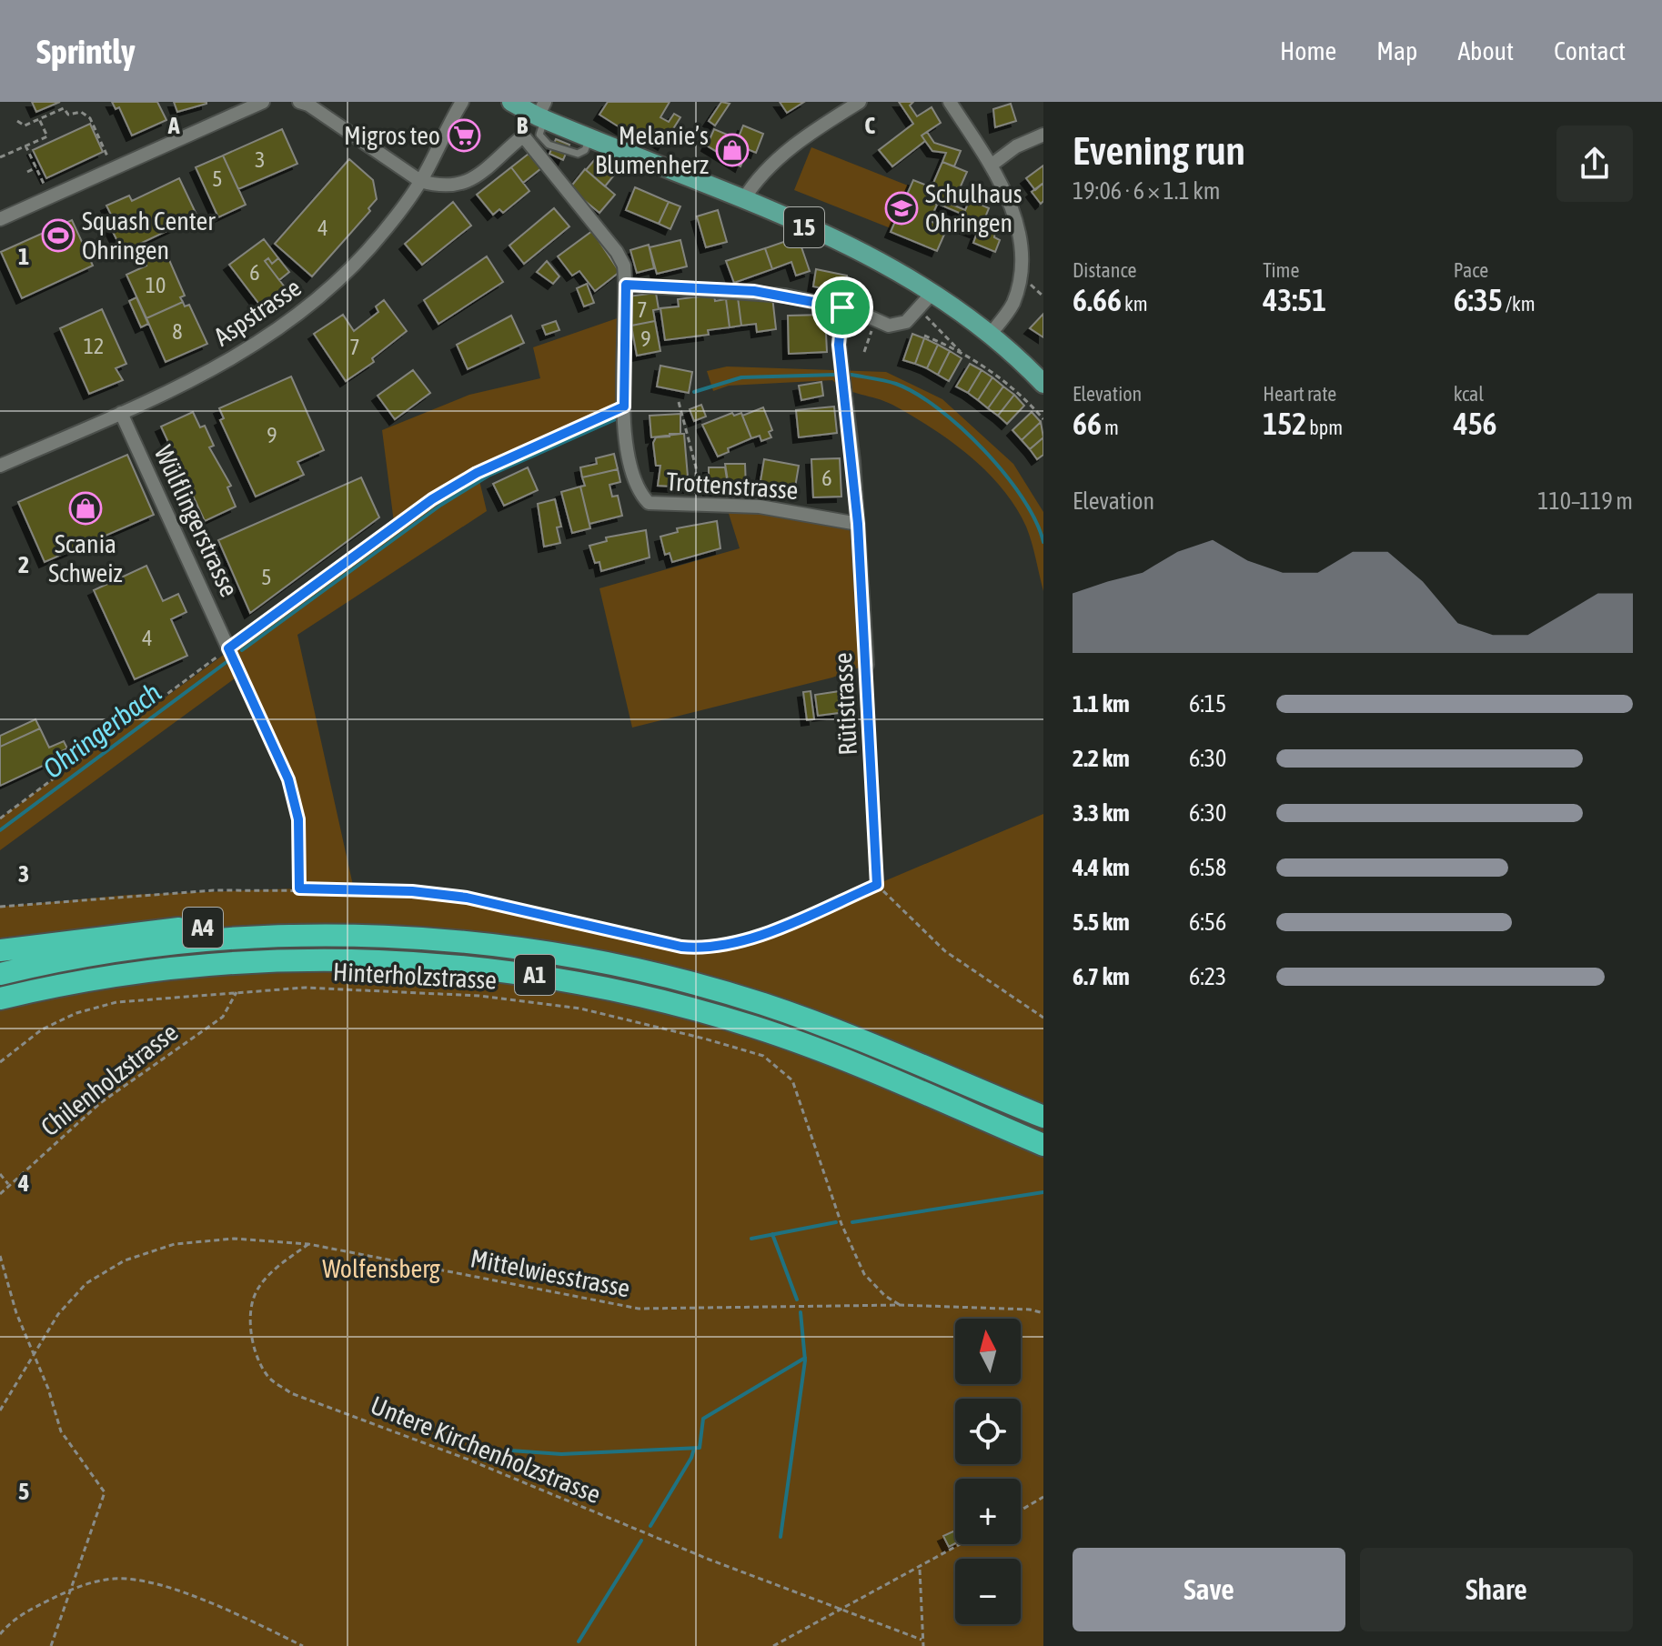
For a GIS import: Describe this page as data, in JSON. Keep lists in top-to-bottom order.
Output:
{
  "streets": {
    "highway": ["A4", "A1"],
    "main road": ["15"],
    "street": [
      "Aspstrasse",
      "Trottenstrasse",
      "Wülflingerstrasse",
      "Rütistrasse"
    ],
    "path": [
      "Hinterholzstrasse",
      "Chilenholzstrasse",
      "Mittelwiesstrasse",
      "Untere Kirchenholzstrasse"
    ]
  },
  "crossings": [
    ["Aspstrasse", "Trottenstrasse"],
    ["Aspstrasse", "Wülflingerstrasse"],
    ["Trottenstrasse", "Rütistrasse"],
    ["A4", "A1"],
    ["Hinterholzstrasse", "Chilenholzstrasse"],
    ["Hinterholzstrasse", "Mittelwiesstrasse"],
    ["Mittelwiesstrasse", "Untere Kirchenholzstrasse"]
  ],
  "water": ["Ohringerbach"],
  "parks": ["Wolfensberg"],
  "places": {
    "supermarket": ["Migros teo"],
    "shop": ["Melanie’s Blumenherz", "Scania Schweiz"],
    "school or university": ["Schulhaus Ohringen"],
    "sports": ["Squash Center Ohringen"]
  },
  "house_numbers": [
    "3",
    "5",
    "4",
    "6",
    "10",
    "7",
    "8",
    "9",
    "12",
    "7",
    "9",
    "6",
    "5",
    "4"
  ],
  "north": "top",
  "page": {
    "header": "Sprintly",
    "nav": [
      "Home",
      "Map",
      "About",
      "Contact"
    ],
    "heading": ["Evening run", "19:06 · 6 × 1.1 km"],
    "stats": [
      ["Distance", "6.66 km"],
      ["Time", "43:51"],
      ["Pace", "6:35 /km"],
      ["Elevation", "66 m"],
      ["Heart rate", "152 bpm"],
      ["kcal", "456"]
    ],
    "chart": ["Elevation", "110–119 m"],
    "list": [
      {
        "name": "1.1 km",
        "note": "6:15"
      },
      {
        "name": "2.2 km",
        "note": "6:30"
      },
      {
        "name": "3.3 km",
        "note": "6:30"
      },
      {
        "name": "4.4 km",
        "note": "6:58"
      },
      {
        "name": "5.5 km",
        "note": "6:56"
      },
      {
        "name": "6.7 km",
        "note": "6:23"
      }
    ],
    "map_buttons": ["+", "−"],
    "buttons": ["Save", "Share"]
  },
  "grid": {
    "columns": ["A", "B", "C"],
    "rows": [
      "1",
      "2",
      "3",
      "4",
      "5"
    ]
  }
}
